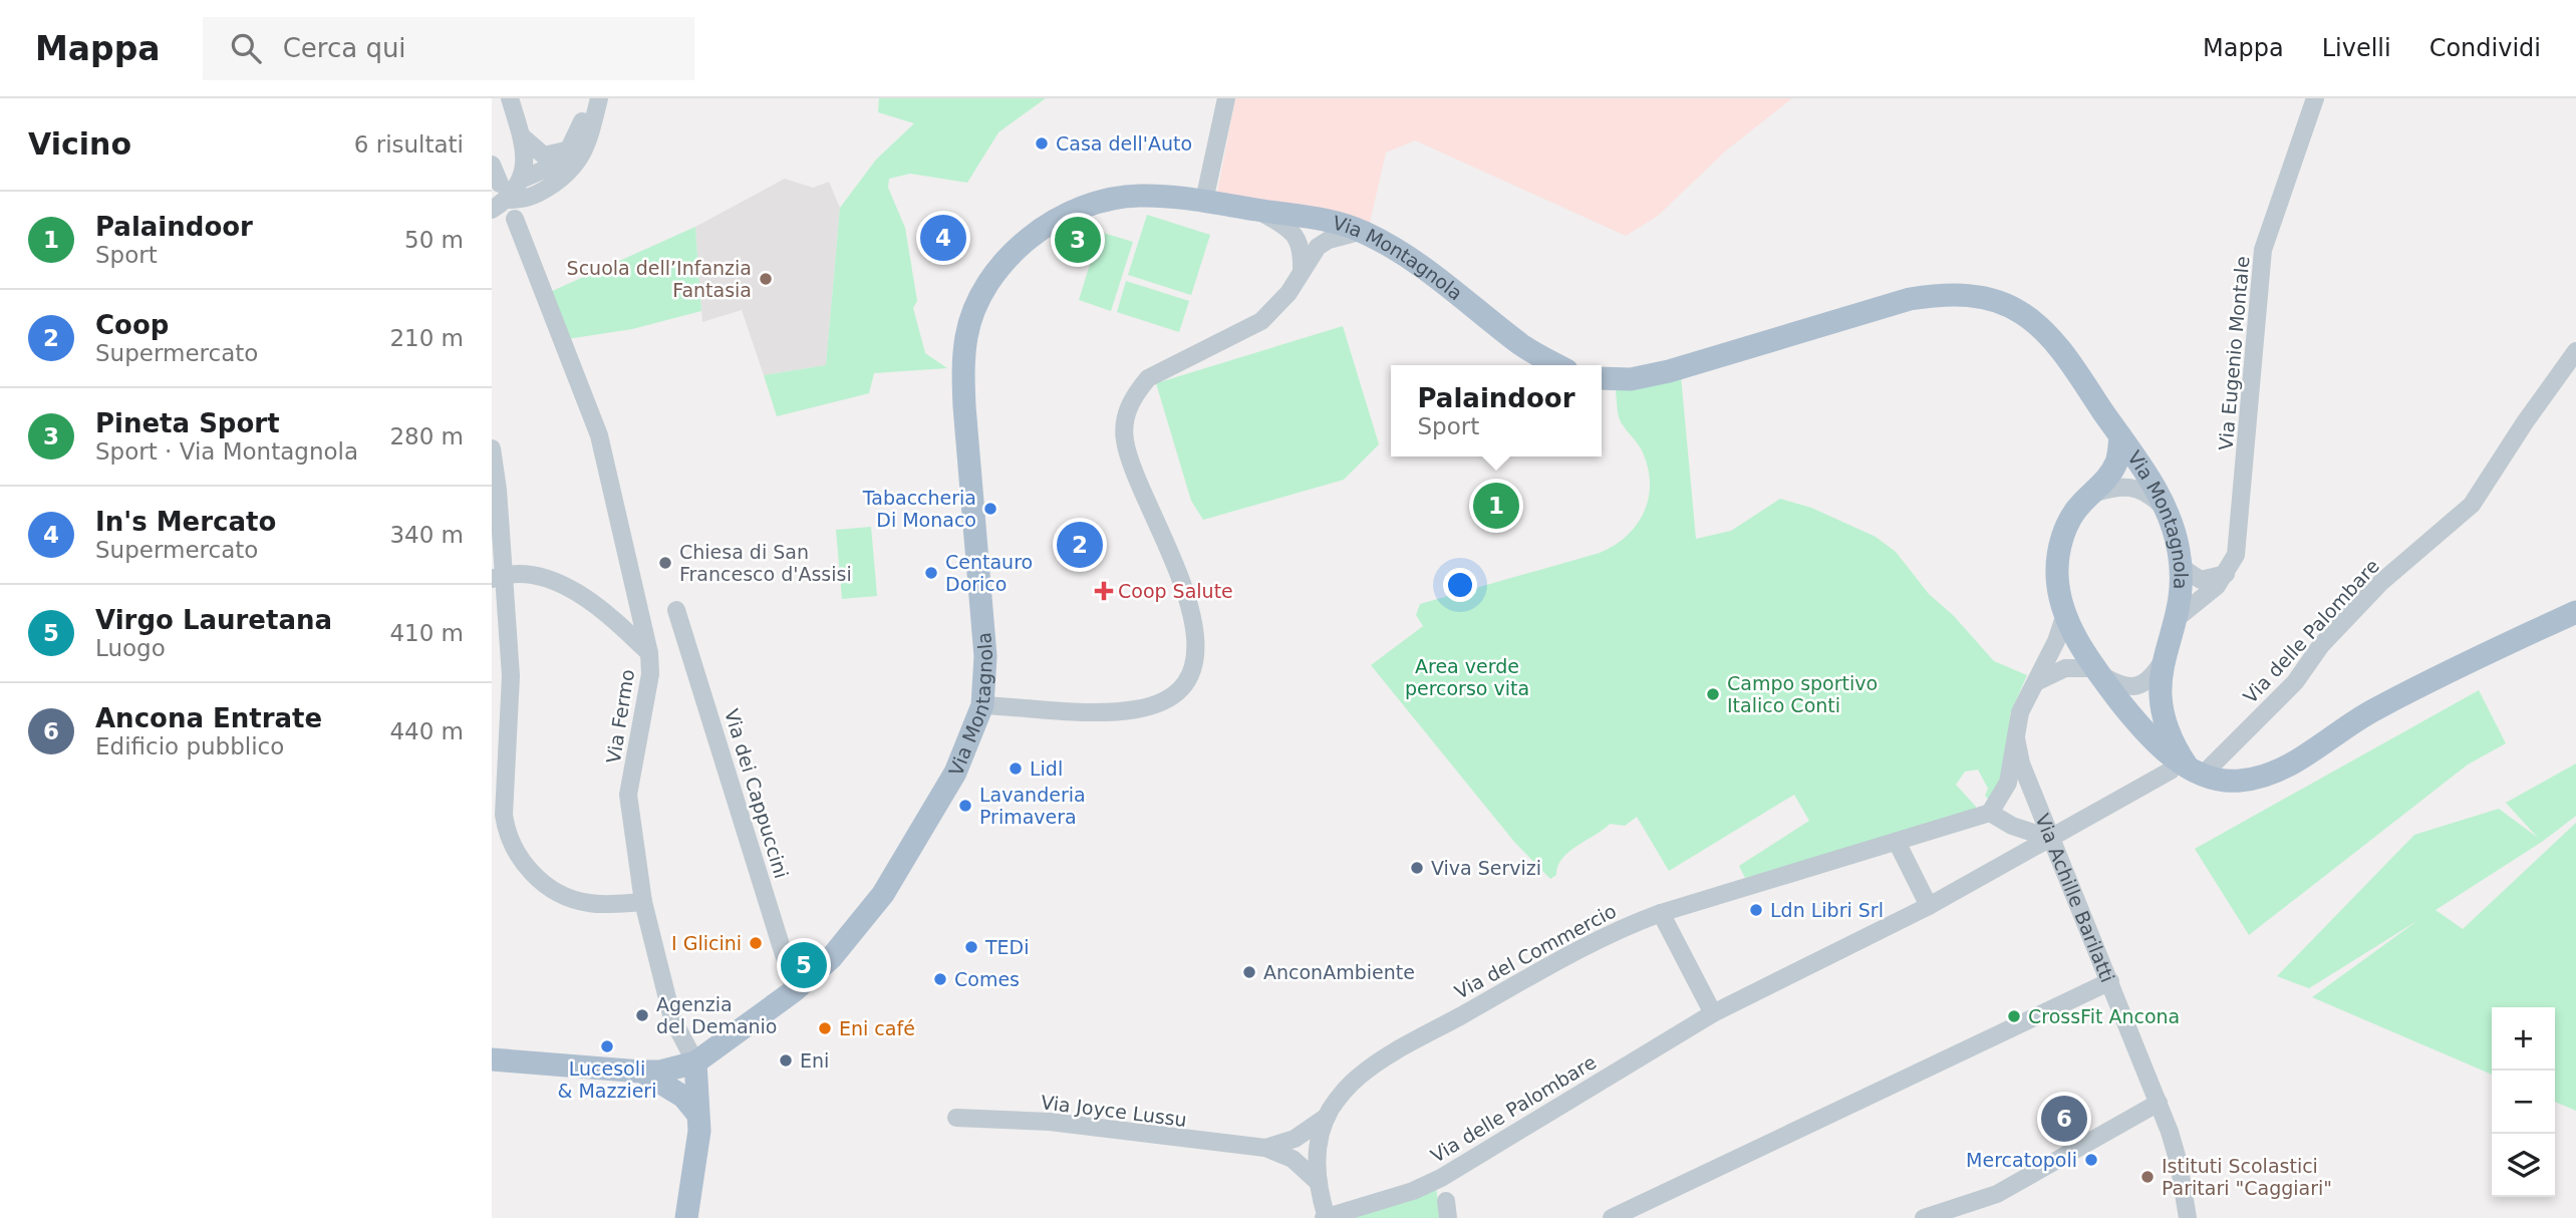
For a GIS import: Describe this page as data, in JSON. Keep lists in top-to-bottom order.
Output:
{
  "streets": {
    "main road": ["Via Montagnola"],
    "street": [
      "Via Eugenio Montale",
      "Via delle Palombare",
      "Via Fermo",
      "Via dei Cappuccini",
      "Via Achille Barilatti",
      "Via del Commercio",
      "Via Joyce Lussu"
    ]
  },
  "crossings": [
    ["Via Montagnola", "Via Eugenio Montale"],
    ["Via Montagnola", "Via delle Palombare"],
    ["Via Montagnola", "Via Fermo"],
    ["Via Montagnola", "Via dei Cappuccini"],
    ["Via Montagnola", "Via Achille Barilatti"],
    ["Via Eugenio Montale", "Via Achille Barilatti"],
    ["Via delle Palombare", "Via Achille Barilatti"],
    ["Via delle Palombare", "Via del Commercio"],
    ["Via Achille Barilatti", "Via del Commercio"],
    ["Via del Commercio", "Via Joyce Lussu"]
  ],
  "parks": ["Area verde percorso vita"],
  "places": {
    "other": [
      "Casa dell'Auto",
      "Scuola dell’Infanzia Fantasia",
      "Tabaccheria Di Monaco",
      "Chiesa di San Francesco d'Assisi",
      "Centauro Dorico",
      "Campo sportivo Italico Conti",
      "Lidl",
      "Lavanderia Primavera",
      "Viva Servizi",
      "Ldn Libri Srl",
      "I Glicini",
      "TEDi",
      "AnconAmbiente",
      "Comes",
      "Agenzia del Demanio",
      "CrossFit Ancona",
      "Eni café",
      "Lucesoli & Mazzieri",
      "Eni",
      "Mercatopoli",
      "Istituti Scolastici Paritari \"Caggiari\""
    ],
    "health": ["Coop Salute"]
  },
  "page": {
    "header": "Mappa",
    "search": "Cerca qui",
    "nav": ["Mappa", "Livelli", "Condividi"],
    "heading": ["Vicino", "6 risultati"],
    "list": [
      {
        "mark": "1",
        "name": "Palaindoor",
        "note": "Sport",
        "value": "50 m"
      },
      {
        "mark": "2",
        "name": "Coop",
        "note": "Supermercato",
        "value": "210 m"
      },
      {
        "mark": "3",
        "name": "Pineta Sport",
        "note": "Sport · Via Montagnola",
        "value": "280 m"
      },
      {
        "mark": "4",
        "name": "In's Mercato",
        "note": "Supermercato",
        "value": "340 m"
      },
      {
        "mark": "5",
        "name": "Virgo Lauretana",
        "note": "Luogo",
        "value": "410 m"
      },
      {
        "mark": "6",
        "name": "Ancona Entrate",
        "note": "Edificio pubblico",
        "value": "440 m"
      }
    ],
    "pins": [
      "4",
      "3",
      "1",
      "2",
      "5",
      "6"
    ],
    "popup": ["Palaindoor", "Sport"],
    "map_buttons": ["+", "−"]
  }
}
